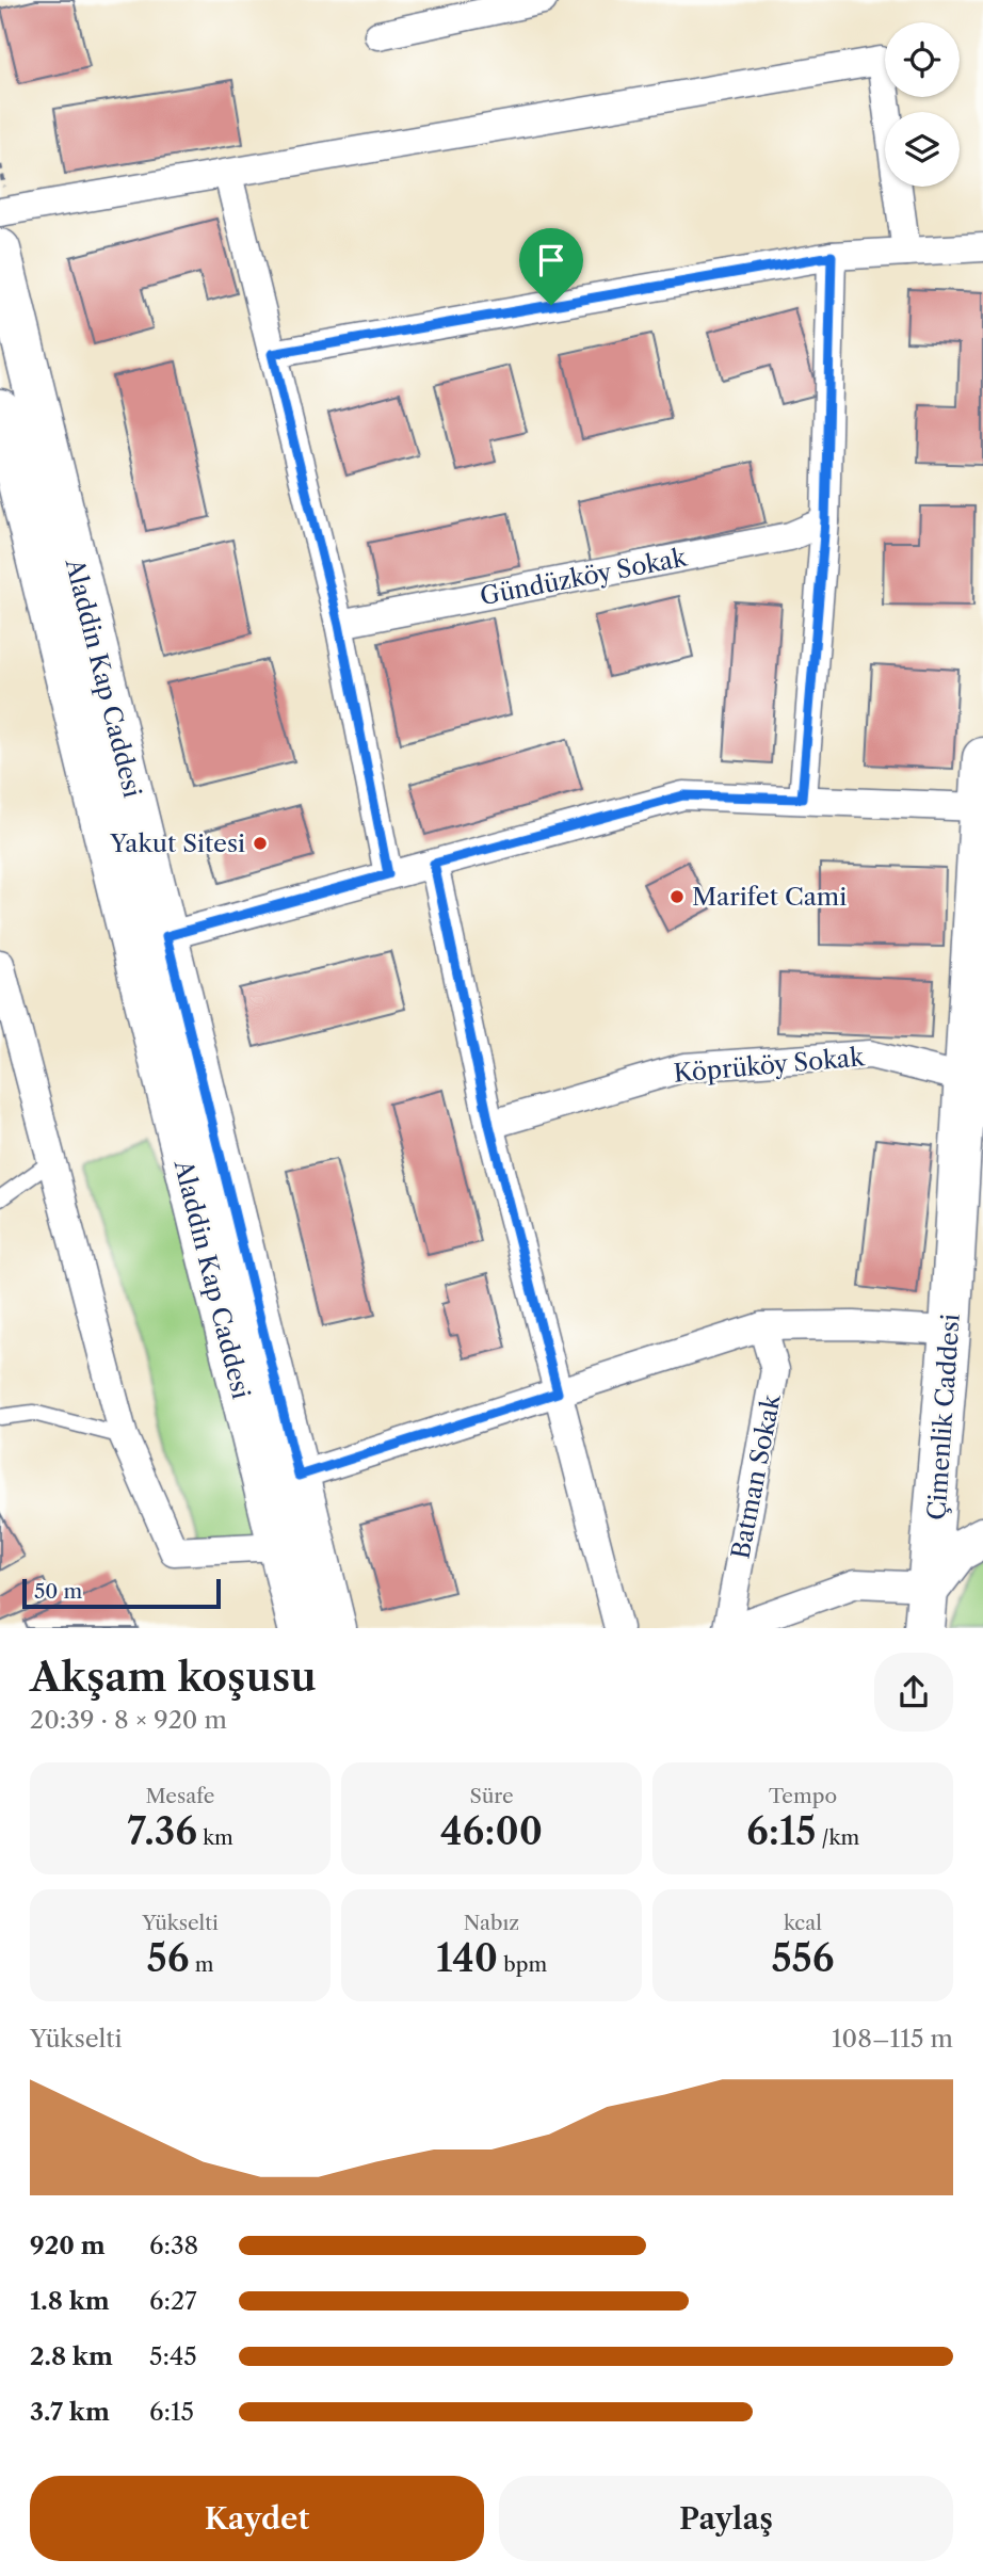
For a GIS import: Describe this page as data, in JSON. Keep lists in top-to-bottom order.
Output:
{
  "streets": {
    "street": [
      "Gündüzköy Sokak",
      "Aladdin Kap Caddesi",
      "Köprüköy Sokak",
      "Çimenlik Caddesi",
      "Batman Sokak"
    ]
  },
  "crossings": [
    ["Köprüköy Sokak", "Çimenlik Caddesi"],
    ["Çimenlik Caddesi", "Batman Sokak"]
  ],
  "places": ["Yakut Sitesi", "Marifet Cami"],
  "scale_bar": "50 m",
  "page": {
    "scale": "50 m",
    "heading": ["Akşam koşusu", "20:39 · 8 × 920 m"],
    "stats": [
      ["Mesafe", "7.36 km"],
      ["Süre", "46:00"],
      ["Tempo", "6:15 /km"],
      ["Yükselti", "56 m"],
      ["Nabız", "140 bpm"],
      ["kcal", "556"]
    ],
    "chart": ["Yükselti", "108–115 m"],
    "list": [
      {
        "name": "920 m",
        "note": "6:38"
      },
      {
        "name": "1.8 km",
        "note": "6:27"
      },
      {
        "name": "2.8 km",
        "note": "5:45"
      },
      {
        "name": "3.7 km",
        "note": "6:15"
      }
    ],
    "buttons": ["Kaydet", "Paylaş"]
  }
}
